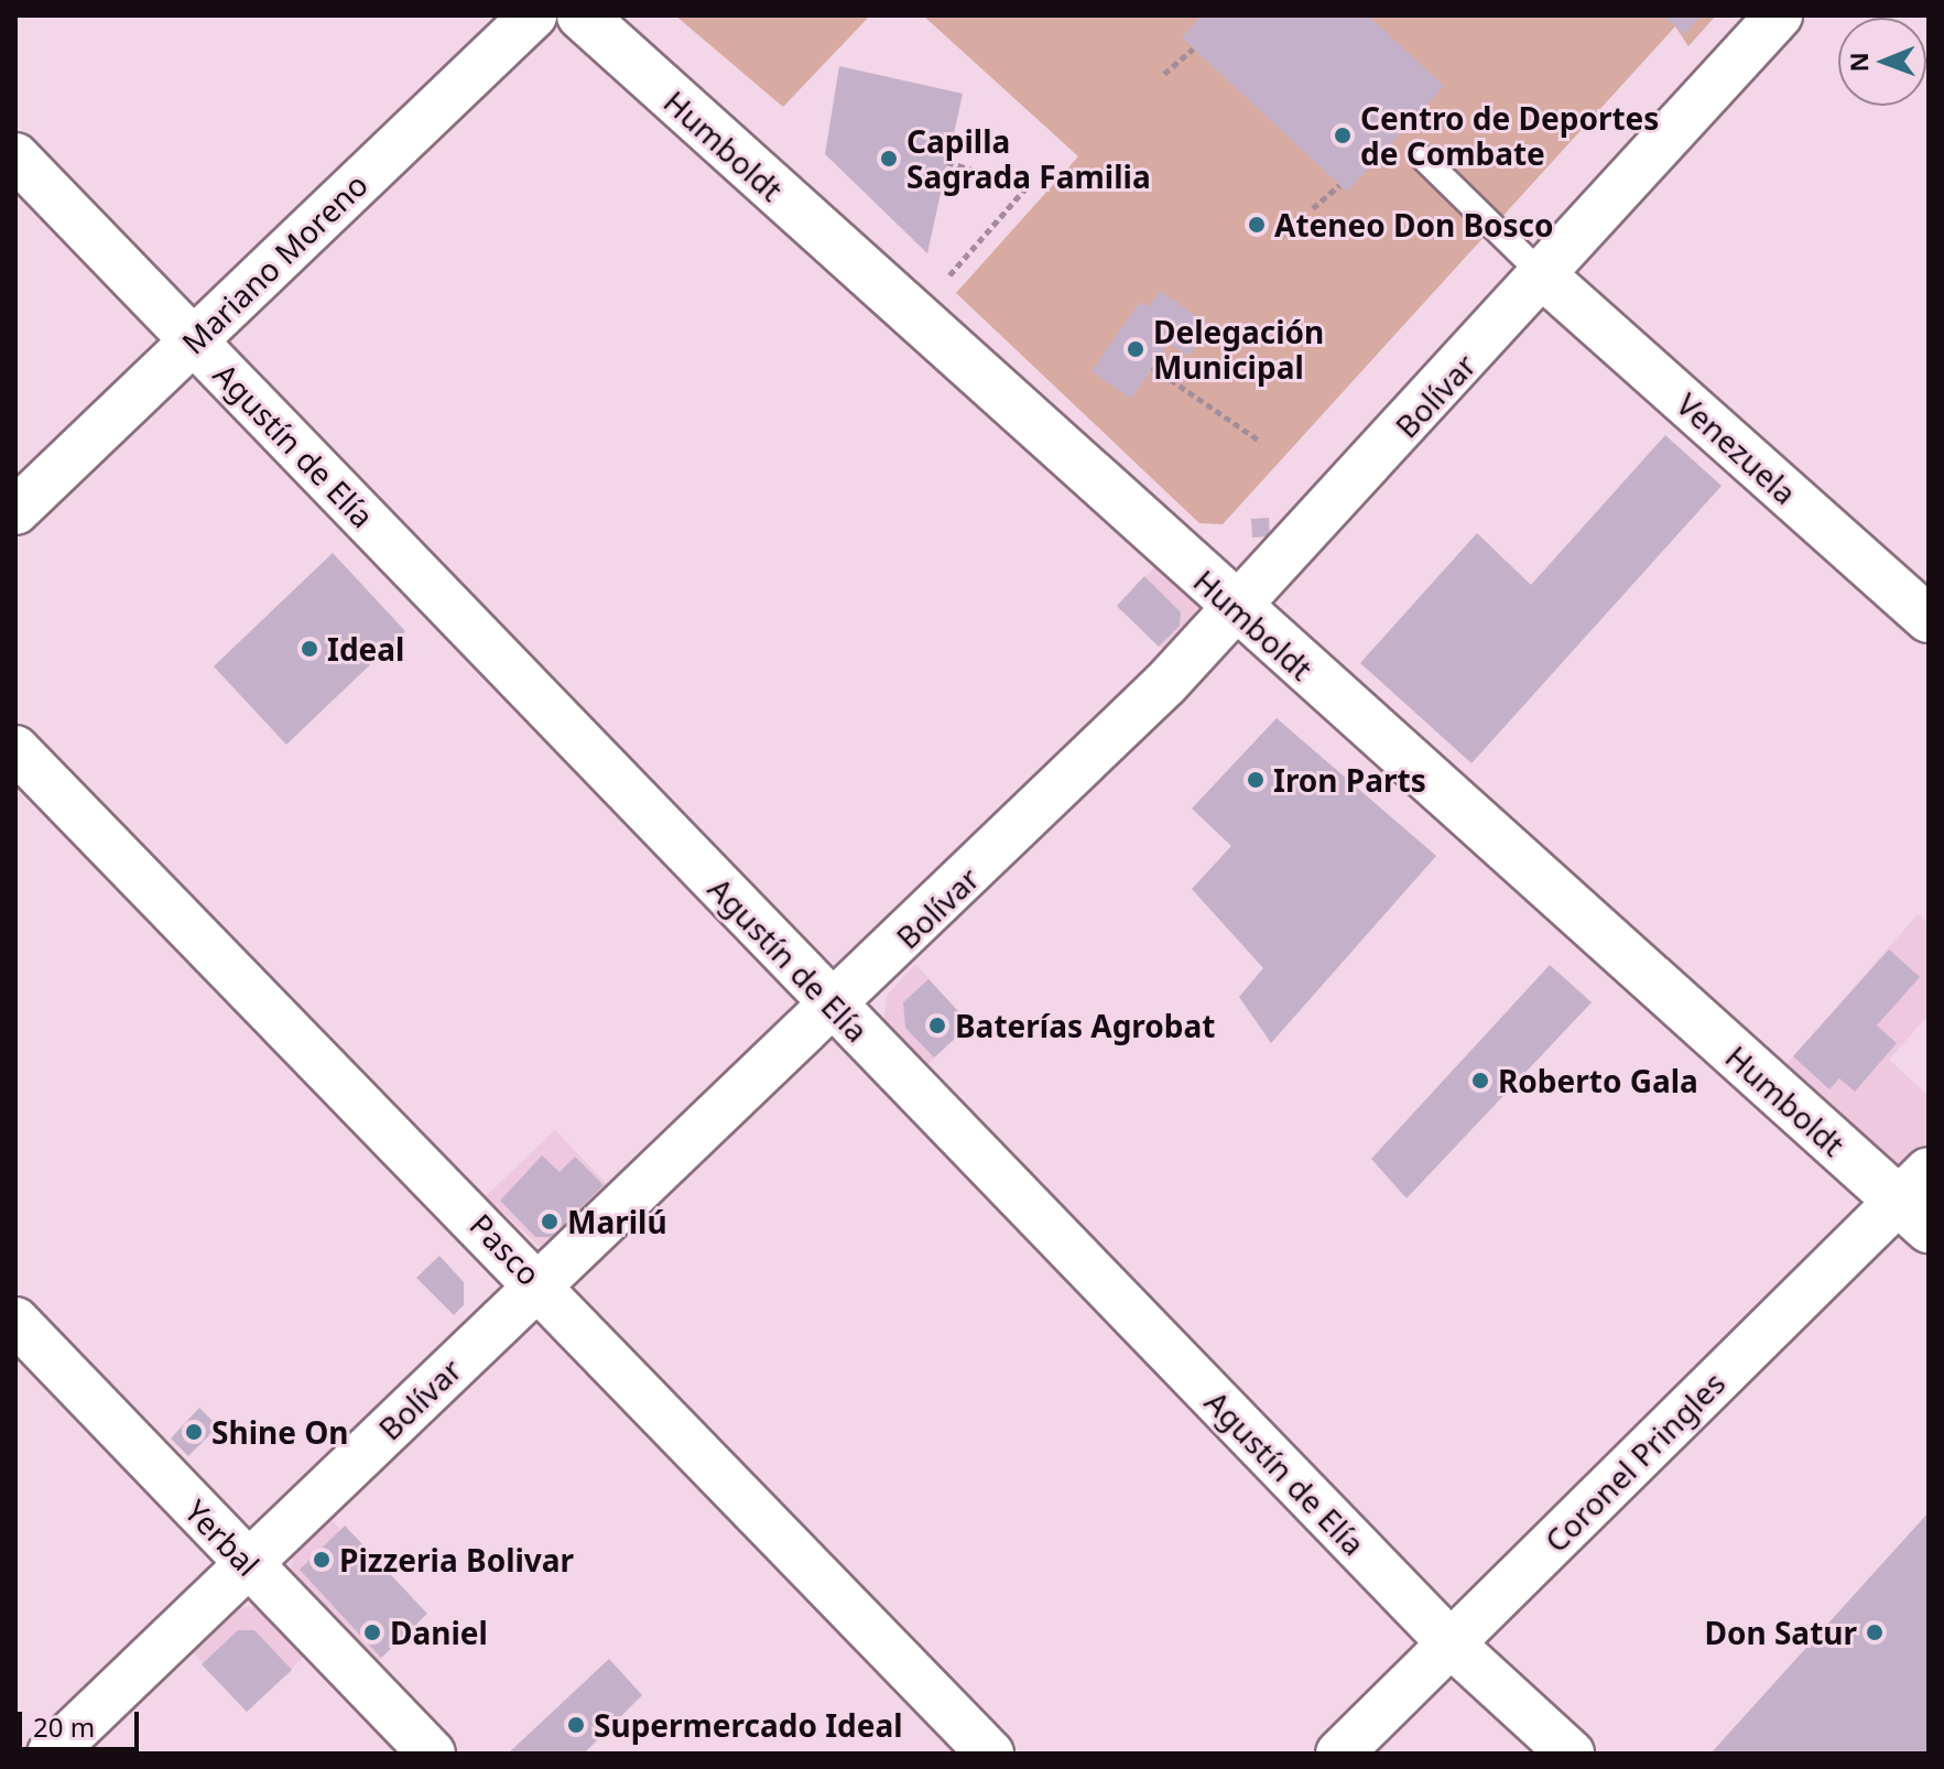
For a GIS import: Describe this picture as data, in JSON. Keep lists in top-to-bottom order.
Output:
{
  "streets": {
    "street": [
      "Humboldt",
      "Mariano Moreno",
      "Bolívar",
      "Agustín de Elía",
      "Venezuela",
      "Pasco",
      "Coronel Pringles",
      "Yerbal"
    ]
  },
  "crossings": [
    ["Humboldt", "Bolívar"],
    ["Humboldt", "Coronel Pringles"],
    ["Mariano Moreno", "Agustín de Elía"],
    ["Bolívar", "Agustín de Elía"],
    ["Bolívar", "Venezuela"],
    ["Bolívar", "Pasco"],
    ["Bolívar", "Yerbal"],
    ["Agustín de Elía", "Coronel Pringles"]
  ],
  "places": [
    "Centro de Deportes de Combate",
    "Capilla Sagrada Familia",
    "Ateneo Don Bosco",
    "Delegación Municipal",
    "Ideal",
    "Iron Parts",
    "Baterías Agrobat",
    "Roberto Gala",
    "Marilú",
    "Shine On",
    "Pizzeria Bolivar",
    "Daniel",
    "Don Satur",
    "Supermercado Ideal"
  ],
  "scale_bar": "20 m",
  "north": "left"
}
